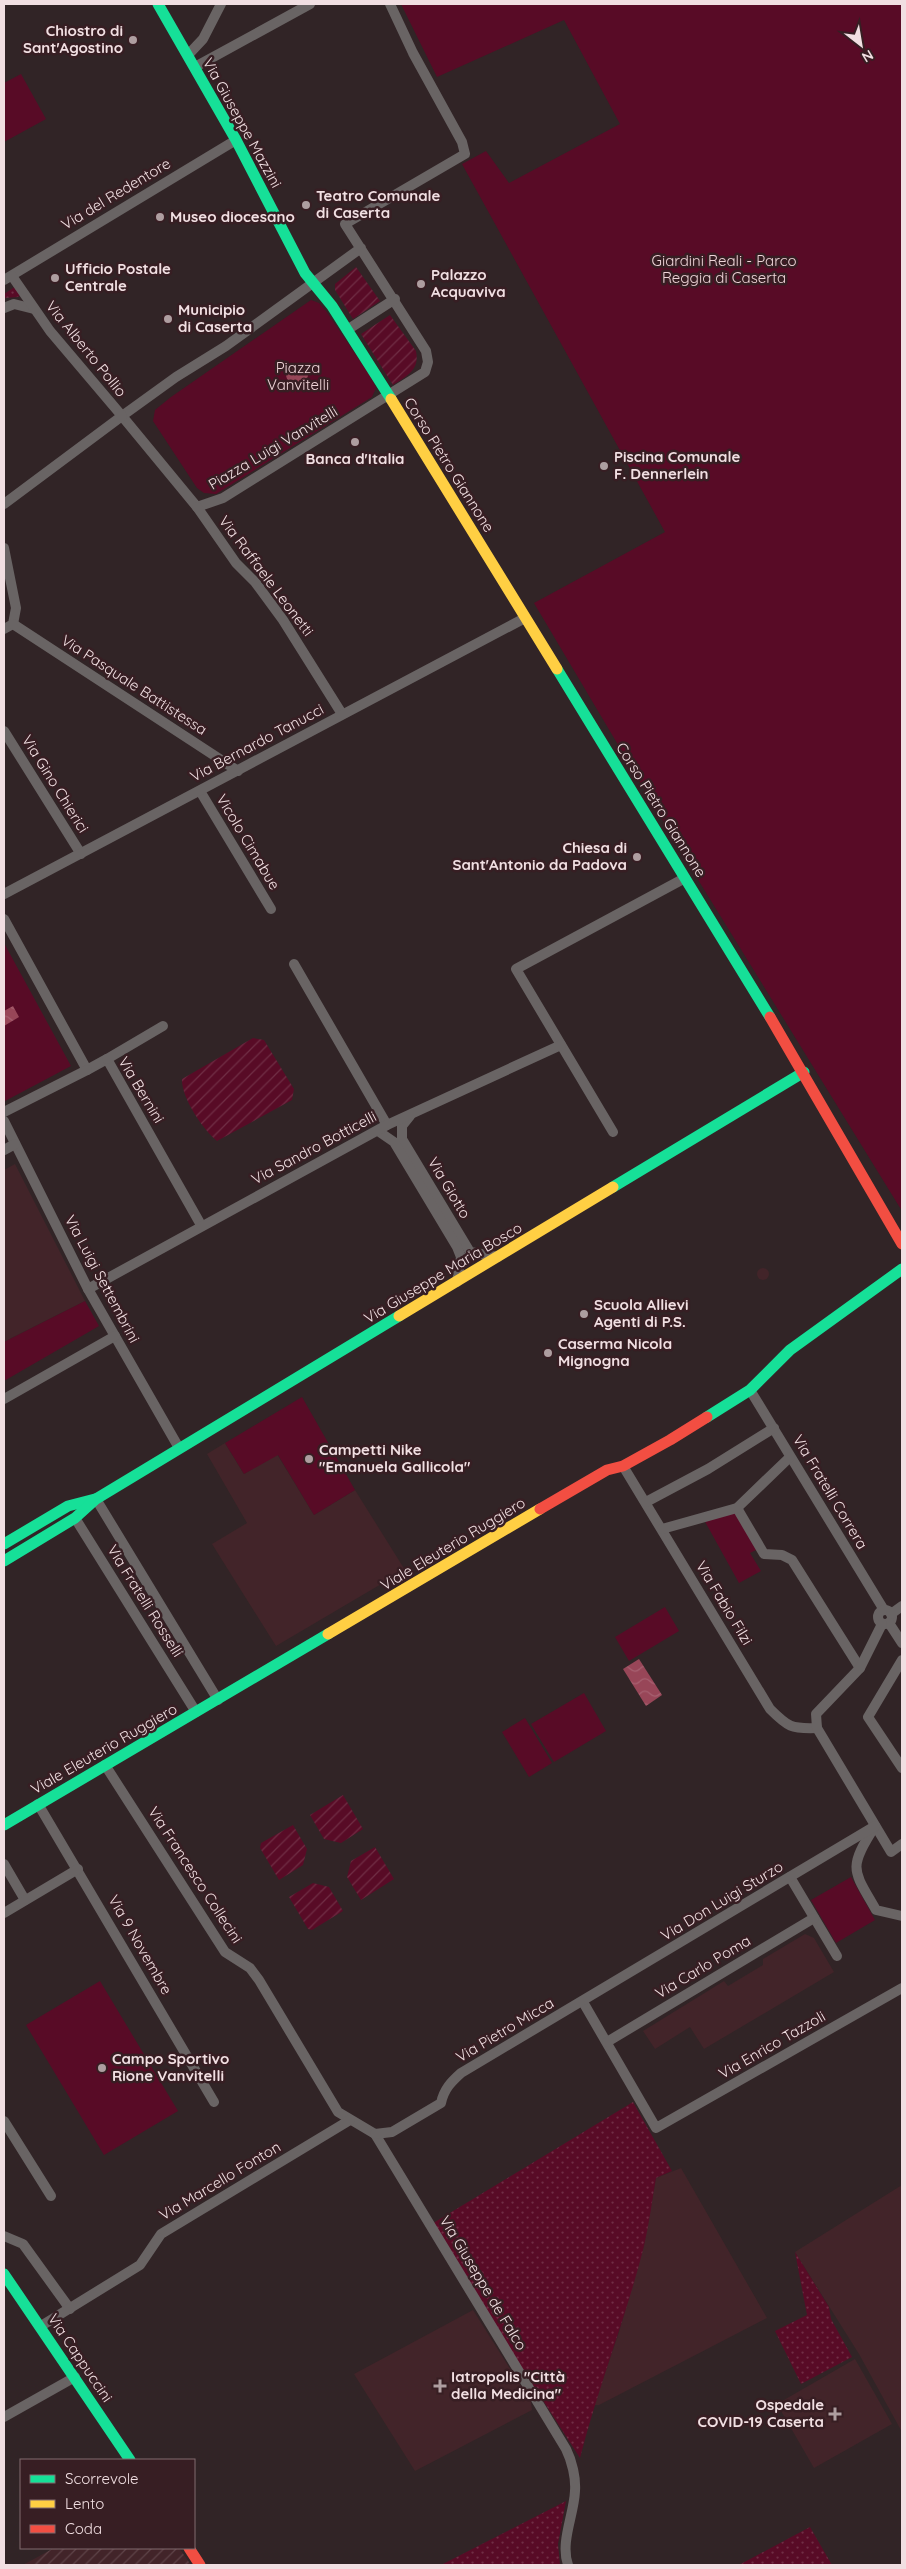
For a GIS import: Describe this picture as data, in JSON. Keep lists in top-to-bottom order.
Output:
{
  "streets": {
    "street": [
      "Via Giuseppe Mazzini",
      "Via del Redentore",
      "Via Alberto Pollio",
      "Piazza Luigi Vanvitelli",
      "Corso Pietro Giannone",
      "Via Raffaele Leonetti",
      "Via Pasquale Battistessa",
      "Via Bernardo Tanucci",
      "Via Gino Chierici",
      "Vicolo Cimabue",
      "Via Bernini",
      "Via Sandro Botticelli",
      "Via Giotto",
      "Via Giuseppe Maria Bosco",
      "Via Luigi Settembrini",
      "Via Fratelli Correra",
      "Viale Eleuterio Ruggiero",
      "Via Fratelli Rosselli",
      "Via Fabio Filzi",
      "Via Francesco Collecini",
      "Via Don Luigi Sturzo",
      "Via 9 Novembre",
      "Via Carlo Poma",
      "Via Pietro Micca",
      "Via Enrico Tazzoli",
      "Via Marcello Fonton",
      "Via Giuseppe de Falco",
      "Via Cappuccini"
    ]
  },
  "crossings": [
    ["Via Giuseppe Mazzini", "Via del Redentore"],
    ["Via del Redentore", "Via Alberto Pollio"],
    ["Piazza Luigi Vanvitelli", "Corso Pietro Giannone"],
    ["Piazza Luigi Vanvitelli", "Via Raffaele Leonetti"],
    ["Corso Pietro Giannone", "Via Bernardo Tanucci"],
    ["Corso Pietro Giannone", "Via Giuseppe Maria Bosco"],
    ["Via Raffaele Leonetti", "Via Bernardo Tanucci"],
    ["Via Pasquale Battistessa", "Via Bernardo Tanucci"],
    ["Via Bernardo Tanucci", "Via Gino Chierici"],
    ["Via Bernardo Tanucci", "Vicolo Cimabue"],
    ["Via Bernini", "Via Sandro Botticelli"],
    ["Via Sandro Botticelli", "Via Giotto"],
    ["Via Sandro Botticelli", "Via Luigi Settembrini"],
    ["Via Giotto", "Via Giuseppe Maria Bosco"],
    ["Via Giuseppe Maria Bosco", "Via Luigi Settembrini"],
    ["Via Giuseppe Maria Bosco", "Via Fratelli Rosselli"],
    ["Via Fratelli Correra", "Viale Eleuterio Ruggiero"],
    ["Viale Eleuterio Ruggiero", "Via Fratelli Rosselli"],
    ["Viale Eleuterio Ruggiero", "Via Fabio Filzi"],
    ["Viale Eleuterio Ruggiero", "Via Francesco Collecini"],
    ["Viale Eleuterio Ruggiero", "Via 9 Novembre"],
    ["Via Francesco Collecini", "Via Pietro Micca"],
    ["Via Francesco Collecini", "Via Marcello Fonton"],
    ["Via Francesco Collecini", "Via Giuseppe de Falco"],
    ["Via Don Luigi Sturzo", "Via Pietro Micca"],
    ["Via Carlo Poma", "Via Enrico Tazzoli"],
    ["Via Pietro Micca", "Via Giuseppe de Falco"],
    ["Via Marcello Fonton", "Via Cappuccini"]
  ],
  "parks": ["Giardini Reali - Parco Reggia di Caserta", "Piazza Vanvitelli"],
  "places": {
    "other": [
      "Chiostro di Sant'Agostino",
      "Teatro Comunale di Caserta",
      "Museo diocesano",
      "Ufficio Postale Centrale",
      "Palazzo Acquaviva",
      "Municipio di Caserta",
      "Banca d'Italia",
      "Piscina Comunale F. Dennerlein",
      "Chiesa di Sant'Antonio da Padova",
      "Scuola Allievi Agenti di P.S.",
      "Caserma Nicola Mignogna",
      "Campetti Nike \"Emanuela Gallicola\"",
      "Campo Sportivo Rione Vanvitelli"
    ],
    "health": ["Iatropolis \"Città della Medicina\"", "Ospedale COVID-19 Caserta"]
  },
  "legend": ["Scorrevole", "Lento", "Coda"],
  "north": "bottom right"
}
